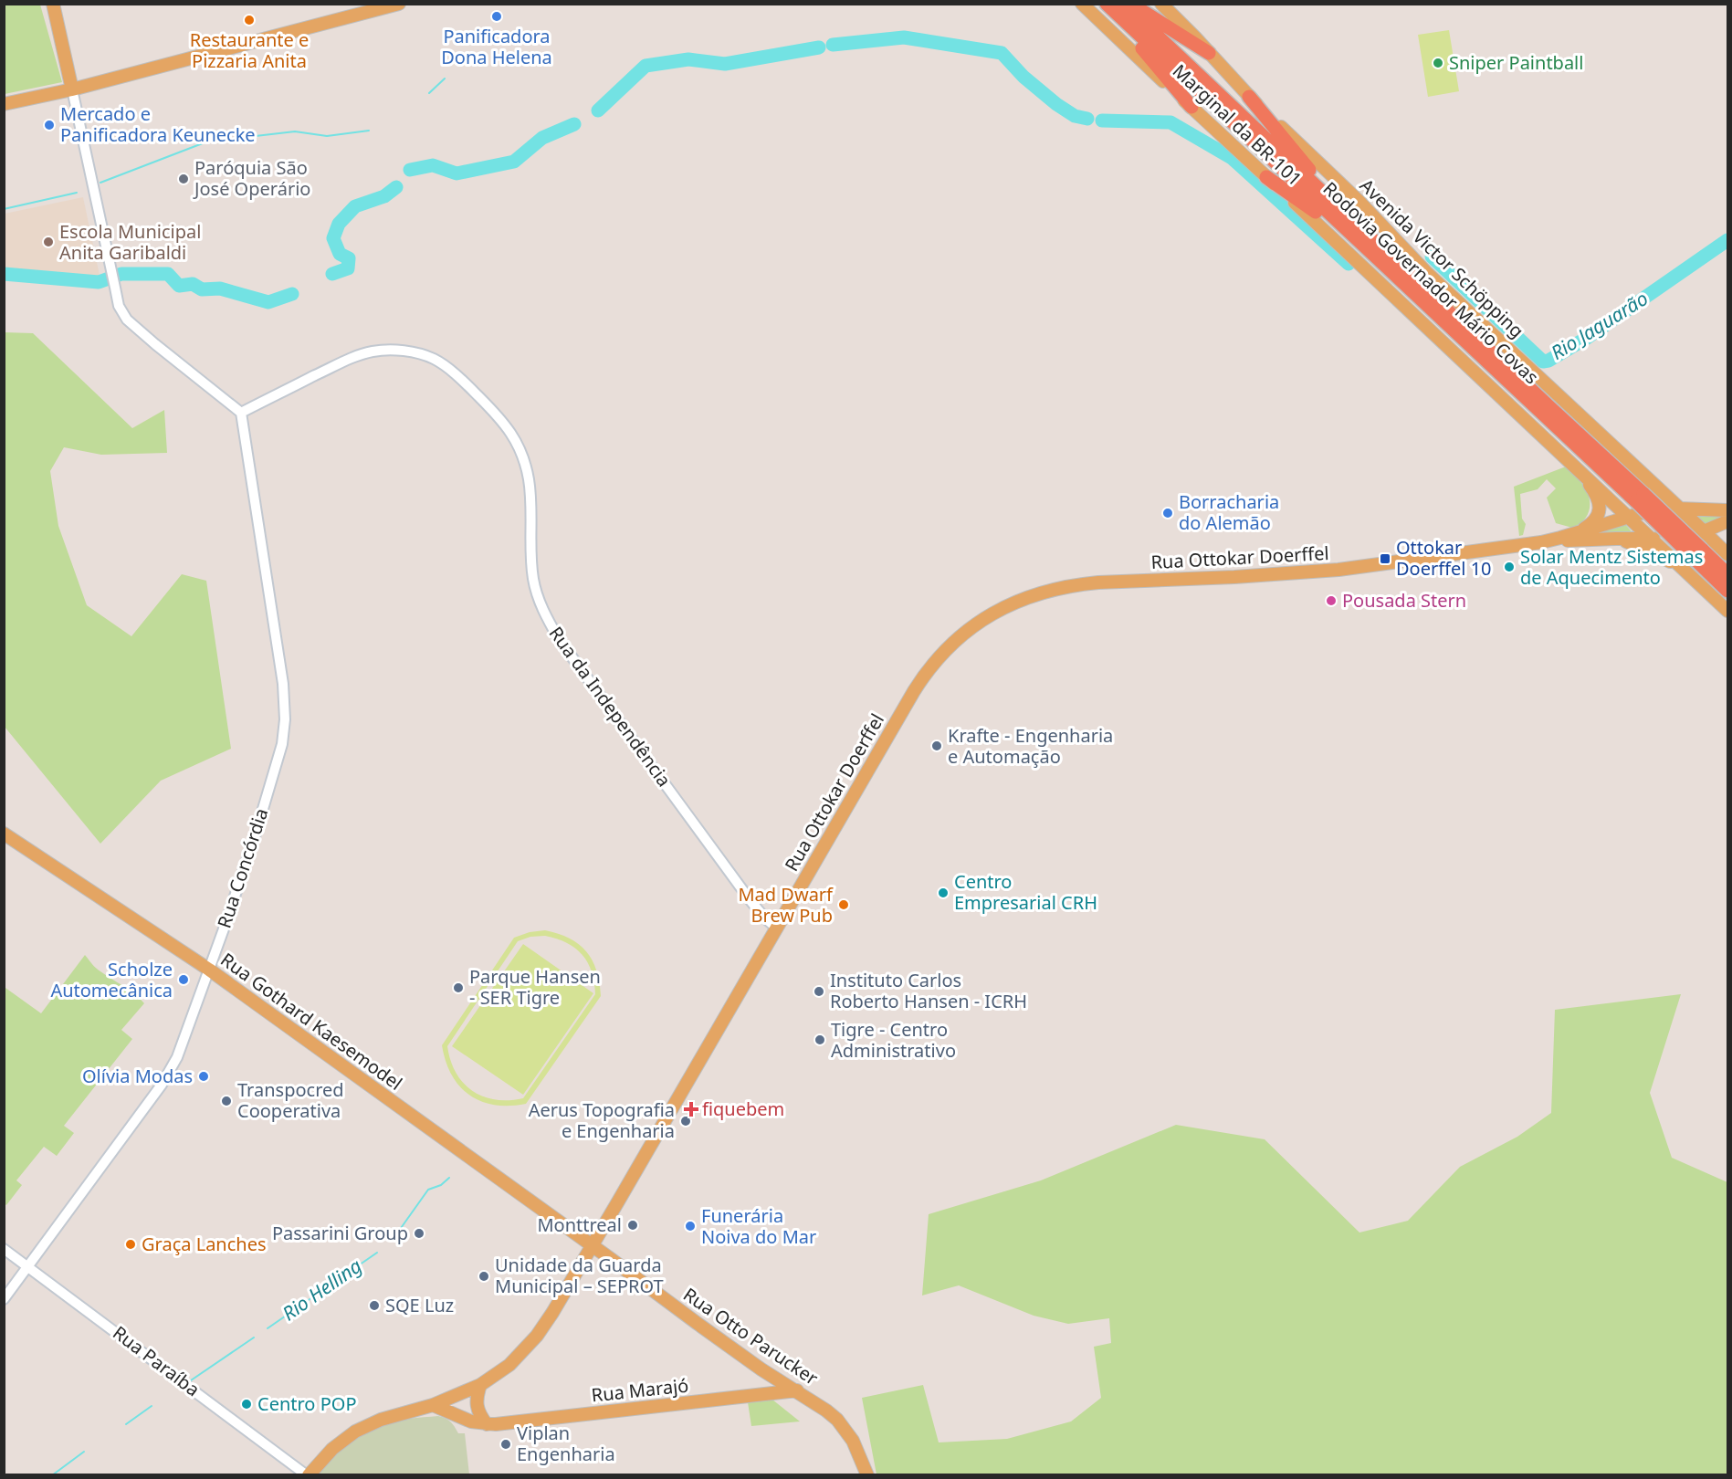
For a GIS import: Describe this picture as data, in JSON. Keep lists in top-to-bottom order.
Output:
{
  "streets": {
    "highway": ["Rodovia Governador Mário Covas"],
    "main road": [
      "Marginal da BR-101",
      "Avenida Victor Schöpping",
      "Rua Ottokar Doerffel",
      "Rua Gothard Kaesemodel",
      "Rua Otto Parucker",
      "Rua Marajó"
    ],
    "street": ["Rua da Independência", "Rua Concórdia", "Rua Paraíba"]
  },
  "crossings": [
    ["Marginal da BR-101", "Avenida Victor Schöpping"],
    ["Marginal da BR-101", "Rua Ottokar Doerffel"],
    ["Avenida Victor Schöpping", "Rua Ottokar Doerffel"],
    ["Rua Ottokar Doerffel", "Rua da Independência"],
    ["Rua Ottokar Doerffel", "Rua Gothard Kaesemodel"],
    ["Rua Ottokar Doerffel", "Rua Otto Parucker"],
    ["Rua Ottokar Doerffel", "Rua Paraíba"],
    ["Rua Ottokar Doerffel", "Rua Marajó"],
    ["Rua da Independência", "Rua Concórdia"],
    ["Rua Concórdia", "Rua Gothard Kaesemodel"],
    ["Rua Concórdia", "Rua Paraíba"],
    ["Rua Gothard Kaesemodel", "Rua Otto Parucker"],
    ["Rua Otto Parucker", "Rua Marajó"]
  ],
  "water": ["Rio Jaguarão", "Rio Helling"],
  "places": {
    "other": [
      "Panificadora Dona Helena",
      "Restaurante e Pizzaria Anita",
      "Sniper Paintball",
      "Mercado e Panificadora Keunecke",
      "Paróquia São José Operário",
      "Escola Municipal Anita Garibaldi",
      "Borracharia do Alemão",
      "Solar Mentz Sistemas de Aquecimento",
      "Pousada Stern",
      "Krafte - Engenharia e Automação",
      "Centro Empresarial CRH",
      "Mad Dwarf Brew Pub",
      "Scholze Automecânica",
      "Parque Hansen - SER Tigre",
      "Instituto Carlos Roberto Hansen - ICRH",
      "Tigre - Centro Administrativo",
      "Olívia Modas",
      "Transpocred Cooperativa",
      "Aerus Topografia e Engenharia",
      "Monttreal",
      "Funerária Noiva do Mar",
      "Passarini Group",
      "Graça Lanches",
      "Unidade da Guarda Municipal – SEPROT",
      "SQE Luz",
      "Centro POP",
      "Viplan Engenharia"
    ],
    "transit": ["Ottokar Doerffel 10"],
    "health": ["fiquebem"]
  }
}
